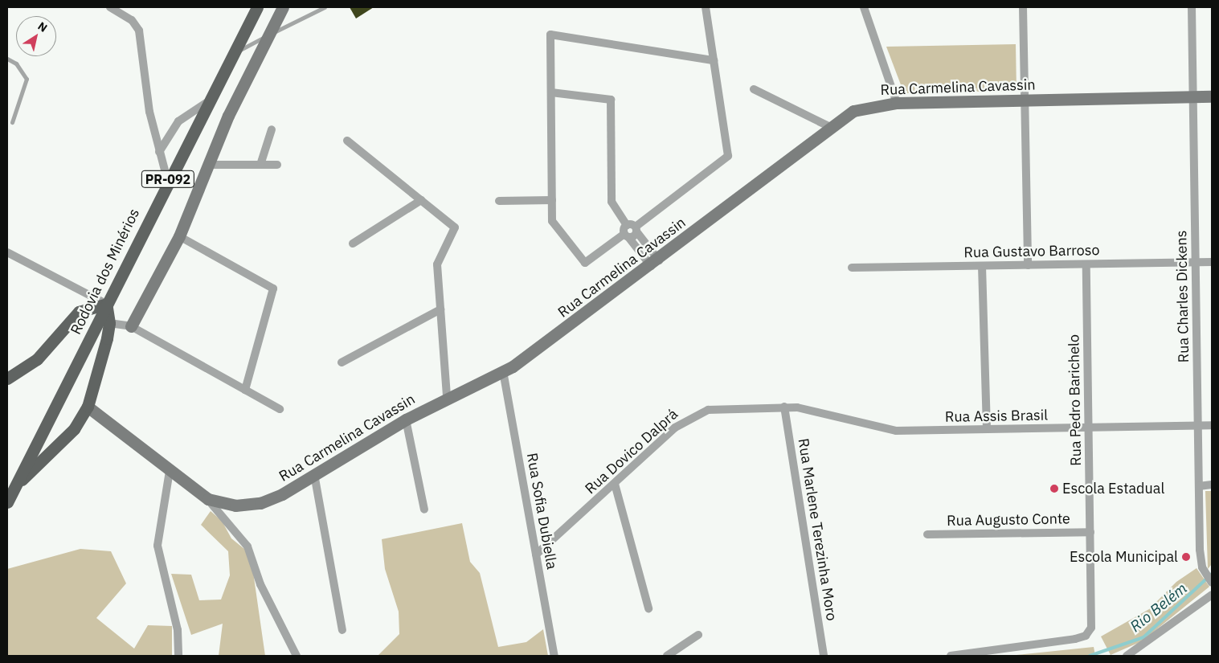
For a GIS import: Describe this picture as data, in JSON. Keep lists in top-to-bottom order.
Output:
{
  "streets": {
    "main road": ["Rua Carmelina Cavassin", "PR-092", "Rodovia dos Minérios"],
    "street": [
      "Rua Gustavo Barroso",
      "Rua Charles Dickens",
      "Rua Pedro Barichelo",
      "Rua Assis Brasil",
      "Rua Dovico Dalprá",
      "Rua Sofia Dubiella",
      "Rua Augusto Conte",
      "Rua Marlene Terezinha Moro"
    ]
  },
  "crossings": [
    ["Rua Carmelina Cavassin", "Rua Charles Dickens"],
    ["Rua Carmelina Cavassin", "Rua Sofia Dubiella"],
    ["Rua Gustavo Barroso", "Rua Charles Dickens"],
    ["Rua Gustavo Barroso", "Rua Pedro Barichelo"],
    ["Rua Charles Dickens", "Rua Assis Brasil"],
    ["Rua Pedro Barichelo", "Rua Assis Brasil"],
    ["Rua Pedro Barichelo", "Rua Augusto Conte"],
    ["Rua Assis Brasil", "Rua Dovico Dalprá"],
    ["Rua Assis Brasil", "Rua Marlene Terezinha Moro"],
    ["Rua Dovico Dalprá", "Rua Sofia Dubiella"],
    ["Rua Dovico Dalprá", "Rua Marlene Terezinha Moro"]
  ],
  "water": ["Rio Belém"],
  "places": ["Escola Estadual", "Escola Municipal"],
  "north": "top right"
}
